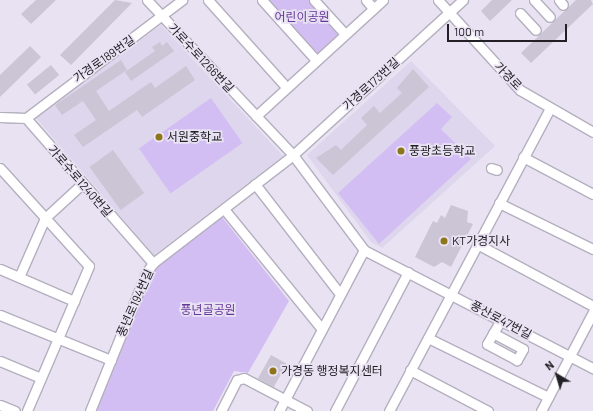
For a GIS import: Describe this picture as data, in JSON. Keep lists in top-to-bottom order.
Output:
{
  "streets": {
    "street": [
      "가로수로1266번길",
      "가경로189번길",
      "가경로",
      "가경로173번길",
      "가로수로1240번길",
      "풍년로194번길",
      "풍산로47번길"
    ]
  },
  "crossings": [
    ["가로수로1266번길", "가경로189번길"],
    ["가로수로1266번길", "가경로173번길"],
    ["가로수로1266번길", "풍년로194번길"],
    ["가로수로1266번길", "풍산로47번길"],
    ["가경로189번길", "가로수로1240번길"],
    ["가경로", "가경로173번길"],
    ["가경로173번길", "풍년로194번길"],
    ["가경로173번길", "풍산로47번길"],
    ["가로수로1240번길", "풍년로194번길"],
    ["풍년로194번길", "풍산로47번길"]
  ],
  "parks": ["어린이공원", "풍년골공원"],
  "places": [
    "서원중학교",
    "풍광초등학교",
    "KT가경지사",
    "가경동 행정복지센터"
  ],
  "scale_bar": "100 m",
  "north": "top left"
}
